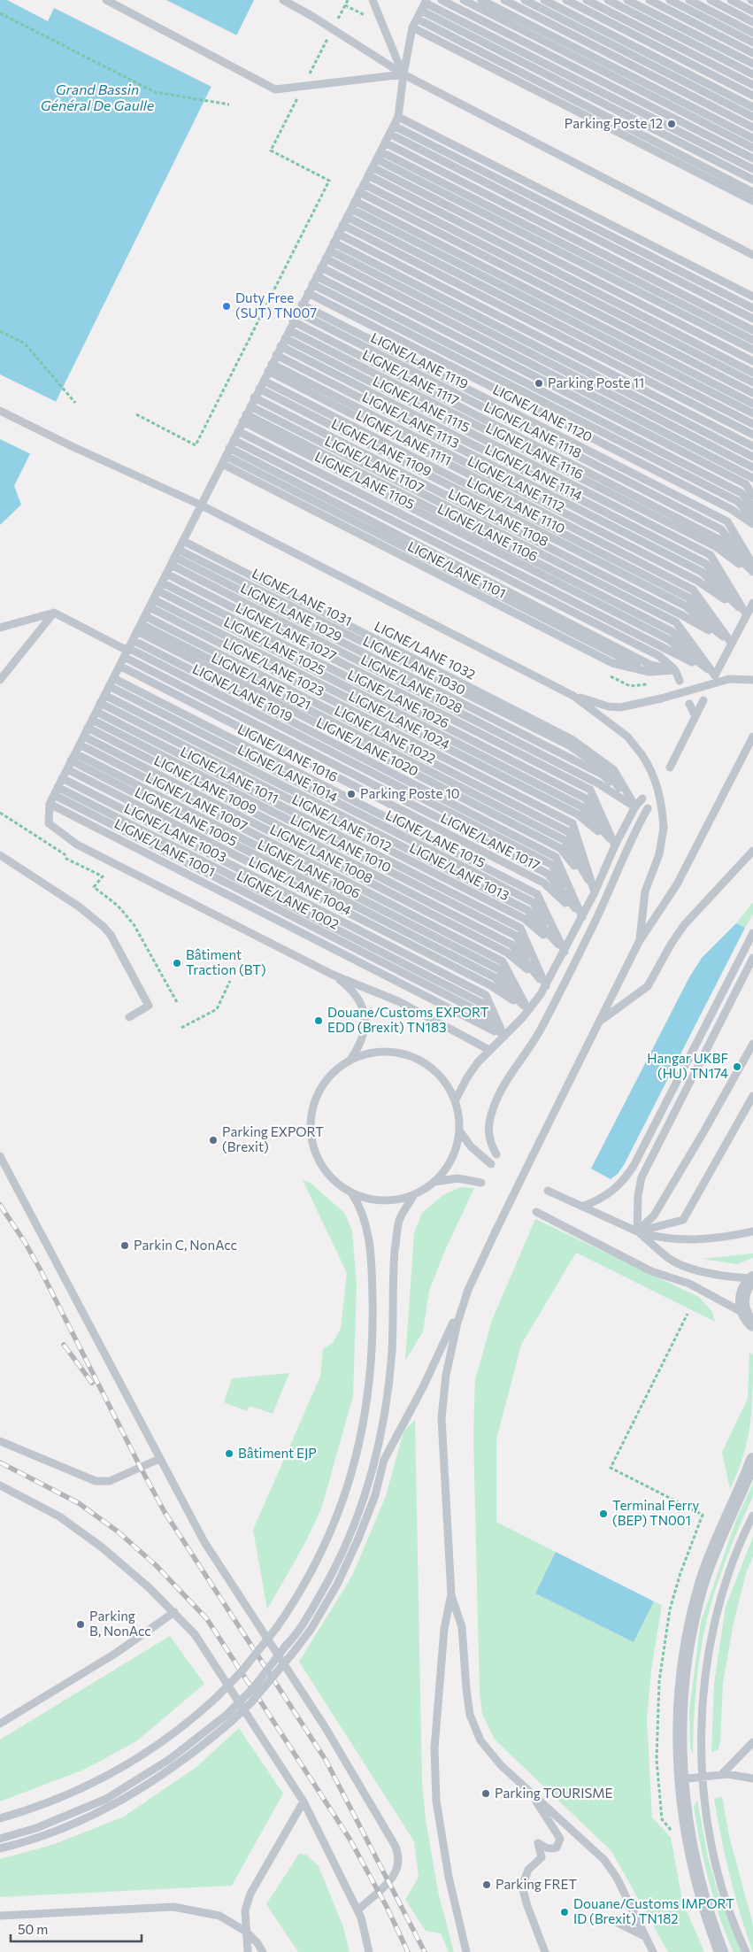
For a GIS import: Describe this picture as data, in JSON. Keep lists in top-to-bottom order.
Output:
{
  "streets": {
    "lane": [
      "LIGNE/LANE 1119",
      "LIGNE/LANE 1117",
      "LIGNE/LANE 1115",
      "LIGNE/LANE 1120",
      "LIGNE/LANE 1113",
      "LIGNE/LANE 1118",
      "LIGNE/LANE 1111",
      "LIGNE/LANE 1109",
      "LIGNE/LANE 1116",
      "LIGNE/LANE 1114",
      "LIGNE/LANE 1105",
      "LIGNE/LANE 1112",
      "LIGNE/LANE 1110",
      "LIGNE/LANE 1108",
      "LIGNE/LANE 1106",
      "LIGNE/LANE 1101",
      "LIGNE/LANE 1031",
      "LIGNE/LANE 1029",
      "LIGNE/LANE 1027",
      "LIGNE/LANE 1025",
      "LIGNE/LANE 1032",
      "LIGNE/LANE 1023",
      "LIGNE/LANE 1021",
      "LIGNE/LANE 1028",
      "LIGNE/LANE 1026",
      "LIGNE/LANE 1024",
      "LIGNE/LANE 1022",
      "LIGNE/LANE 1020",
      "LIGNE/LANE 1016",
      "LIGNE/LANE 1014",
      "LIGNE/LANE 1011",
      "LIGNE/LANE 1009",
      "LIGNE/LANE 1005",
      "LIGNE/LANE 1012",
      "LIGNE/LANE 1003",
      "LIGNE/LANE 1015",
      "LIGNE/LANE 1017",
      "LIGNE/LANE 1010",
      "LIGNE/LANE 1001",
      "LIGNE/LANE 1008",
      "LIGNE/LANE 1006",
      "LIGNE/LANE 1013",
      "LIGNE/LANE 1004",
      "LIGNE/LANE 1002"
    ]
  },
  "crossings": [
    ["LIGNE/LANE 1119", "LIGNE/LANE 1117"],
    ["LIGNE/LANE 1119", "LIGNE/LANE 1120"],
    ["LIGNE/LANE 1119", "LIGNE/LANE 1118"],
    ["LIGNE/LANE 1117", "LIGNE/LANE 1118"],
    ["LIGNE/LANE 1117", "LIGNE/LANE 1116"],
    ["LIGNE/LANE 1115", "LIGNE/LANE 1113"],
    ["LIGNE/LANE 1115", "LIGNE/LANE 1116"],
    ["LIGNE/LANE 1115", "LIGNE/LANE 1114"],
    ["LIGNE/LANE 1113", "LIGNE/LANE 1116"],
    ["LIGNE/LANE 1113", "LIGNE/LANE 1114"],
    ["LIGNE/LANE 1111", "LIGNE/LANE 1109"],
    ["LIGNE/LANE 1111", "LIGNE/LANE 1112"],
    ["LIGNE/LANE 1111", "LIGNE/LANE 1110"],
    ["LIGNE/LANE 1109", "LIGNE/LANE 1112"],
    ["LIGNE/LANE 1109", "LIGNE/LANE 1110"],
    ["LIGNE/LANE 1116", "LIGNE/LANE 1114"],
    ["LIGNE/LANE 1105", "LIGNE/LANE 1108"],
    ["LIGNE/LANE 1105", "LIGNE/LANE 1106"],
    ["LIGNE/LANE 1112", "LIGNE/LANE 1110"],
    ["LIGNE/LANE 1108", "LIGNE/LANE 1106"],
    ["LIGNE/LANE 1031", "LIGNE/LANE 1029"],
    ["LIGNE/LANE 1031", "LIGNE/LANE 1032"],
    ["LIGNE/LANE 1029", "LIGNE/LANE 1032"],
    ["LIGNE/LANE 1027", "LIGNE/LANE 1025"],
    ["LIGNE/LANE 1027", "LIGNE/LANE 1028"],
    ["LIGNE/LANE 1027", "LIGNE/LANE 1026"],
    ["LIGNE/LANE 1025", "LIGNE/LANE 1028"],
    ["LIGNE/LANE 1025", "LIGNE/LANE 1026"],
    ["LIGNE/LANE 1023", "LIGNE/LANE 1021"],
    ["LIGNE/LANE 1023", "LIGNE/LANE 1024"],
    ["LIGNE/LANE 1023", "LIGNE/LANE 1022"],
    ["LIGNE/LANE 1021", "LIGNE/LANE 1024"],
    ["LIGNE/LANE 1021", "LIGNE/LANE 1022"],
    ["LIGNE/LANE 1028", "LIGNE/LANE 1026"],
    ["LIGNE/LANE 1024", "LIGNE/LANE 1022"],
    ["LIGNE/LANE 1020", "LIGNE/LANE 1017"],
    ["LIGNE/LANE 1016", "LIGNE/LANE 1014"],
    ["LIGNE/LANE 1016", "LIGNE/LANE 1015"],
    ["LIGNE/LANE 1016", "LIGNE/LANE 1013"],
    ["LIGNE/LANE 1014", "LIGNE/LANE 1015"],
    ["LIGNE/LANE 1014", "LIGNE/LANE 1013"],
    ["LIGNE/LANE 1011", "LIGNE/LANE 1009"],
    ["LIGNE/LANE 1011", "LIGNE/LANE 1012"],
    ["LIGNE/LANE 1011", "LIGNE/LANE 1010"],
    ["LIGNE/LANE 1009", "LIGNE/LANE 1012"],
    ["LIGNE/LANE 1009", "LIGNE/LANE 1010"],
    ["LIGNE/LANE 1005", "LIGNE/LANE 1008"],
    ["LIGNE/LANE 1005", "LIGNE/LANE 1006"],
    ["LIGNE/LANE 1012", "LIGNE/LANE 1010"],
    ["LIGNE/LANE 1003", "LIGNE/LANE 1001"],
    ["LIGNE/LANE 1003", "LIGNE/LANE 1004"],
    ["LIGNE/LANE 1003", "LIGNE/LANE 1002"],
    ["LIGNE/LANE 1015", "LIGNE/LANE 1013"],
    ["LIGNE/LANE 1001", "LIGNE/LANE 1004"],
    ["LIGNE/LANE 1001", "LIGNE/LANE 1002"],
    ["LIGNE/LANE 1008", "LIGNE/LANE 1006"],
    ["LIGNE/LANE 1004", "LIGNE/LANE 1002"]
  ],
  "water": ["Grand Bassin Général De Gaulle"],
  "places": [
    "Parking Poste 12",
    "Duty Free (SUT) TN007",
    "Parking Poste 11",
    "Parking Poste 10",
    "Bâtiment Traction (BT)",
    "Douane/Customs EXPORT EDD (Brexit) TN183",
    "Hangar UKBF (HU) TN174",
    "Parking EXPORT (Brexit)",
    "Parkin C, NonAcc",
    "Bâtiment EJP",
    "Terminal Ferry (BEP) TN001",
    "Parking B, NonAcc",
    "Parking TOURISME",
    "Parking FRET",
    "Douane/Customs IMPORT ID (Brexit) TN182"
  ],
  "scale_bar": "50 m"
}
